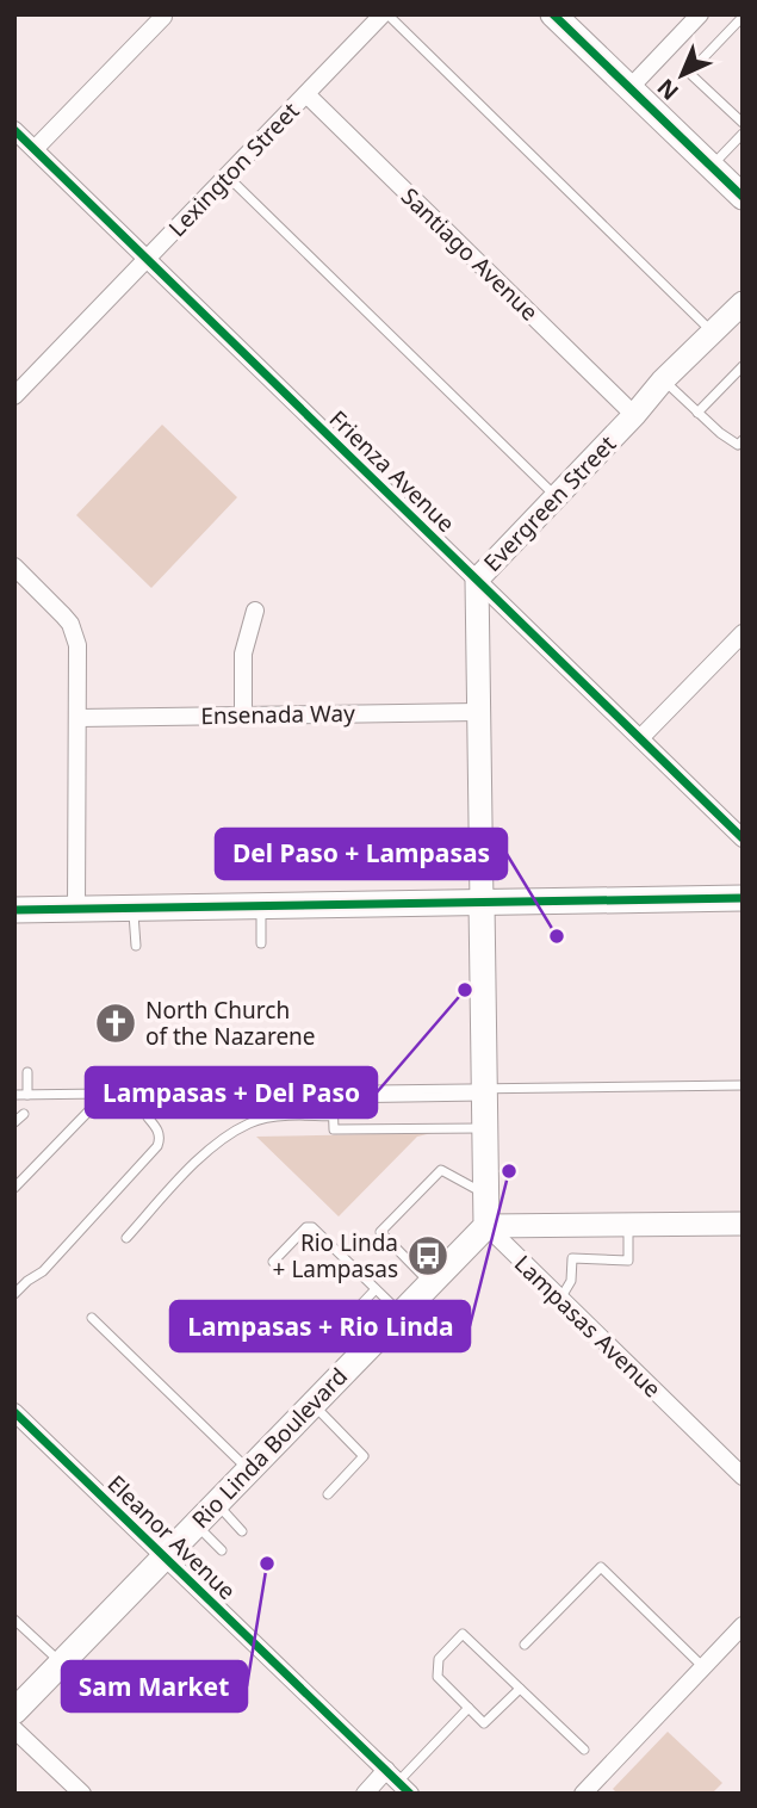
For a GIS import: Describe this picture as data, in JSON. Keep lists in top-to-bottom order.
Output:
{
  "streets": {
    "main road": ["Rio Linda Boulevard"],
    "street": [
      "Lexington Street",
      "Santiago Avenue",
      "Frienza Avenue",
      "Evergreen Street",
      "Ensenada Way",
      "Lampasas Avenue",
      "Eleanor Avenue"
    ]
  },
  "crossings": [
    ["Lexington Street", "Santiago Avenue"],
    ["Lexington Street", "Frienza Avenue"],
    ["Santiago Avenue", "Evergreen Street"],
    ["Frienza Avenue", "Evergreen Street"],
    ["Evergreen Street", "Ensenada Way"],
    ["Lampasas Avenue", "Rio Linda Boulevard"],
    ["Rio Linda Boulevard", "Eleanor Avenue"]
  ],
  "places": {
    "other": [
      "Del Paso + Lampasas",
      "Lampasas + Del Paso",
      "Lampasas + Rio Linda",
      "Sam Market"
    ],
    "church": ["North Church of the Nazarene"],
    "bus stop": ["Rio Linda + Lampasas"]
  },
  "north": "bottom left"
}
